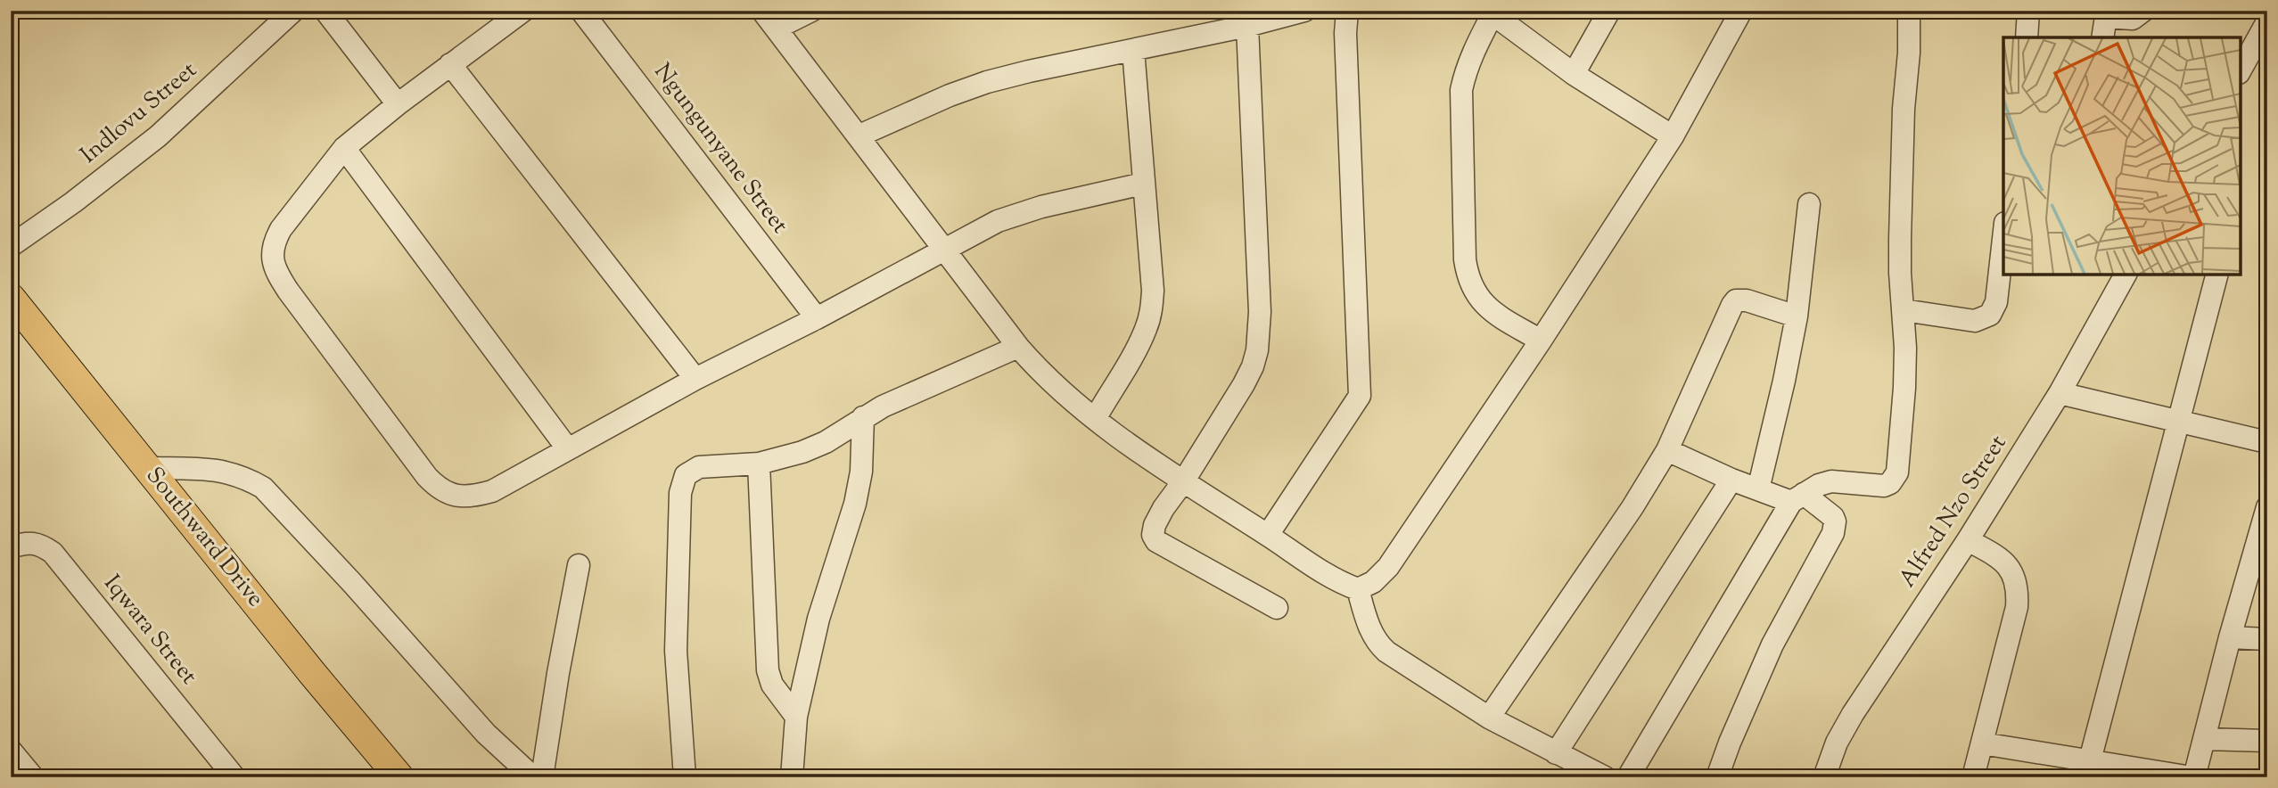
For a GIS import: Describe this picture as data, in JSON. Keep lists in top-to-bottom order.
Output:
{
  "streets": {
    "main road": ["Southward Drive"],
    "street": [
      "Indlovu Street",
      "Ngungunyane Street",
      "Alfred Nzo Street",
      "Iqwara Street"
    ]
  }
}
